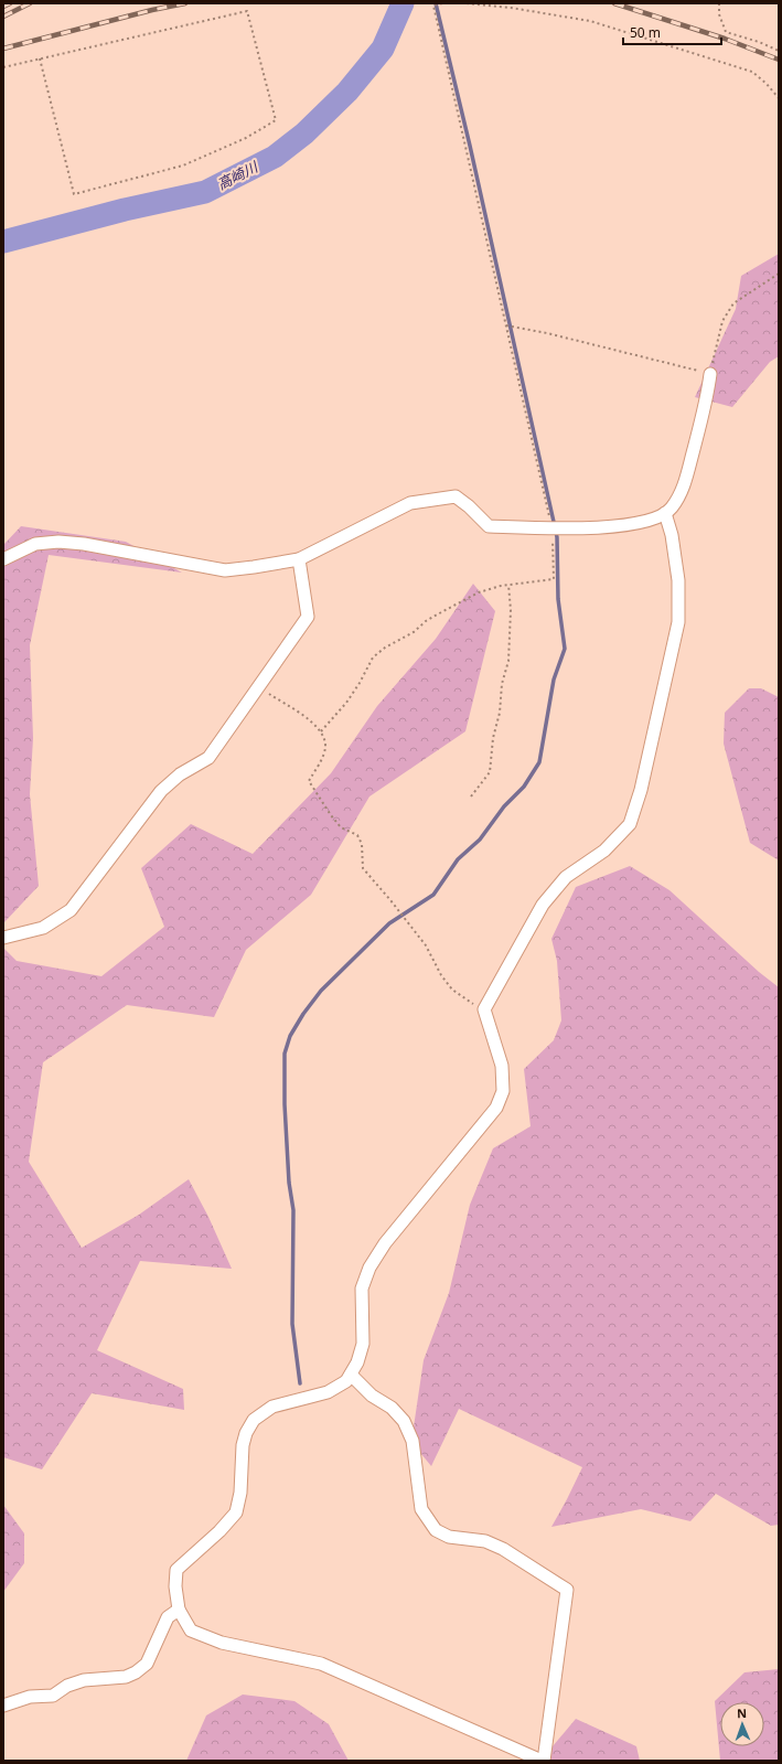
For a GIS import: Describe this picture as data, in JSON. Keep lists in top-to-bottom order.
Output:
{
  "water": ["高崎川"],
  "scale_bar": "50 m",
  "north": "top"
}
